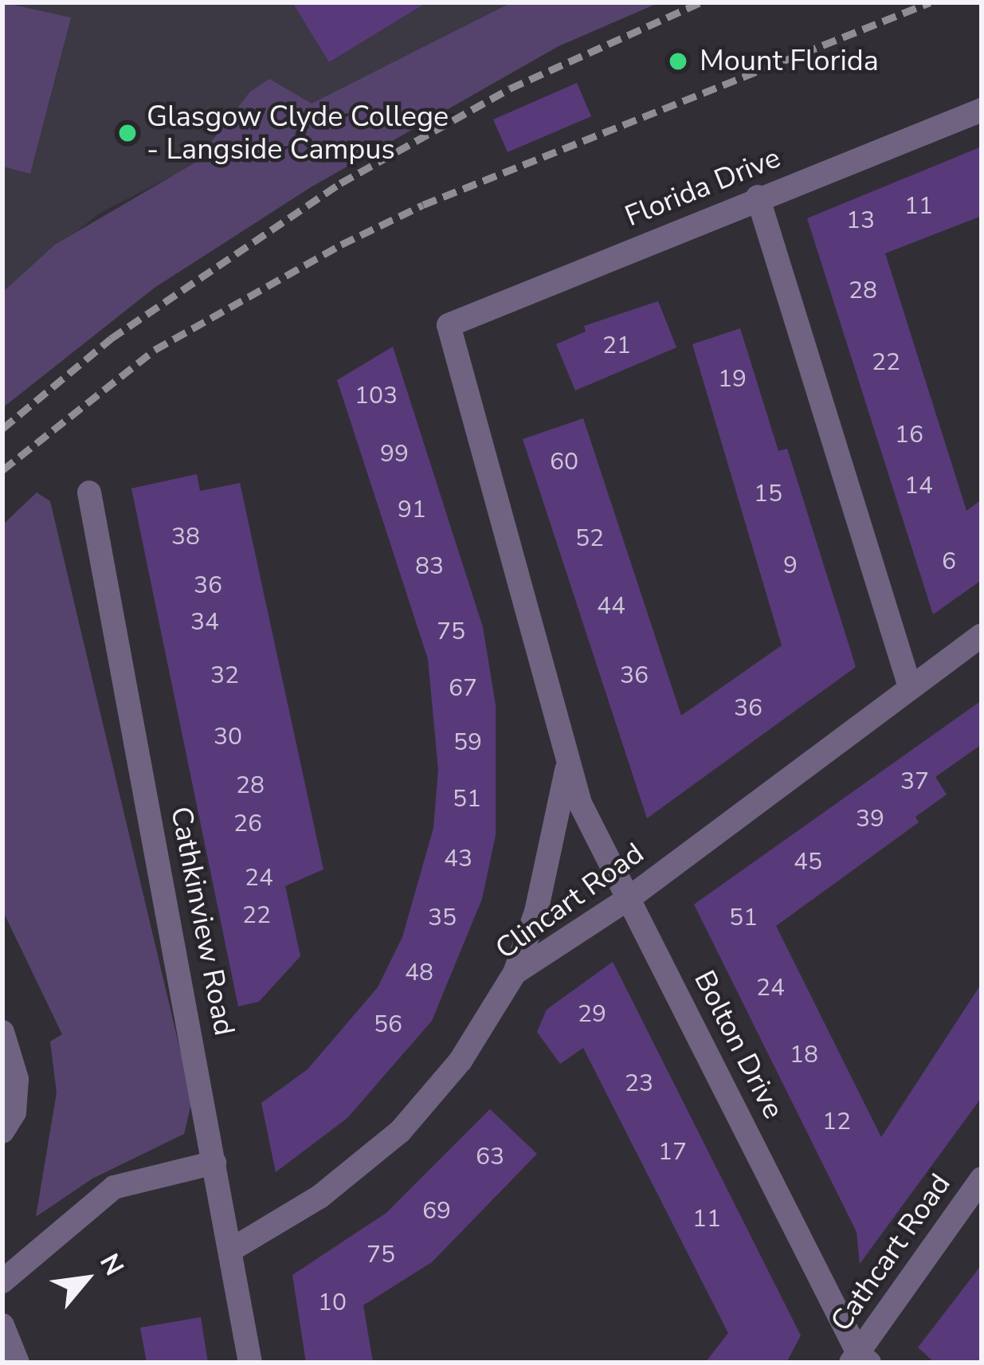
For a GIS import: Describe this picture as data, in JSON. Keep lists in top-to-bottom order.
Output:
{
  "streets": {
    "street": [
      "Florida Drive",
      "Clincart Road",
      "Cathkinview Road",
      "Bolton Drive",
      "Cathcart Road"
    ]
  },
  "crossings": [
    ["Florida Drive", "Bolton Drive"],
    ["Clincart Road", "Cathkinview Road"],
    ["Clincart Road", "Bolton Drive"],
    ["Bolton Drive", "Cathcart Road"]
  ],
  "places": ["Mount Florida", "Glasgow Clyde College - Langside Campus"],
  "house_numbers": [
    "11",
    "13",
    "28",
    "21",
    "22",
    "19",
    "103",
    "16",
    "99",
    "60",
    "14",
    "15",
    "91",
    "38",
    "52",
    "6",
    "9",
    "83",
    "36",
    "44",
    "34",
    "75",
    "32",
    "36",
    "67",
    "36",
    "30",
    "59",
    "37",
    "28",
    "51",
    "39",
    "26",
    "43",
    "45",
    "24",
    "22",
    "35",
    "51",
    "48",
    "24",
    "29",
    "56",
    "18",
    "23",
    "12",
    "17",
    "63",
    "69",
    "11",
    "75",
    "10"
  ],
  "north": "top right"
}
